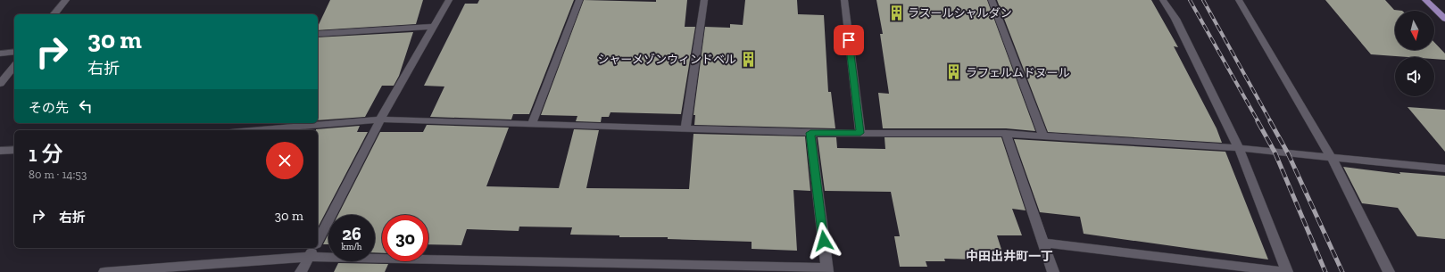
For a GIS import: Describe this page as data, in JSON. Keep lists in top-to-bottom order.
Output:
{
  "districts": ["中田出井町一丁"],
  "places": {
    "building": ["ラスールシャルダン", "シャーメゾンウィンドベル", "ラフェルムドヌール"]
  },
  "north": "bottom",
  "page": {
    "turn": ["30 m", "右折"],
    "then": "その先",
    "heading": ["1 分", "80 m · 14:53"],
    "list": [
      {
        "name": "右折",
        "value": "30 m"
      }
    ],
    "speed": "26 km/h",
    "limit": "30"
  }
}
